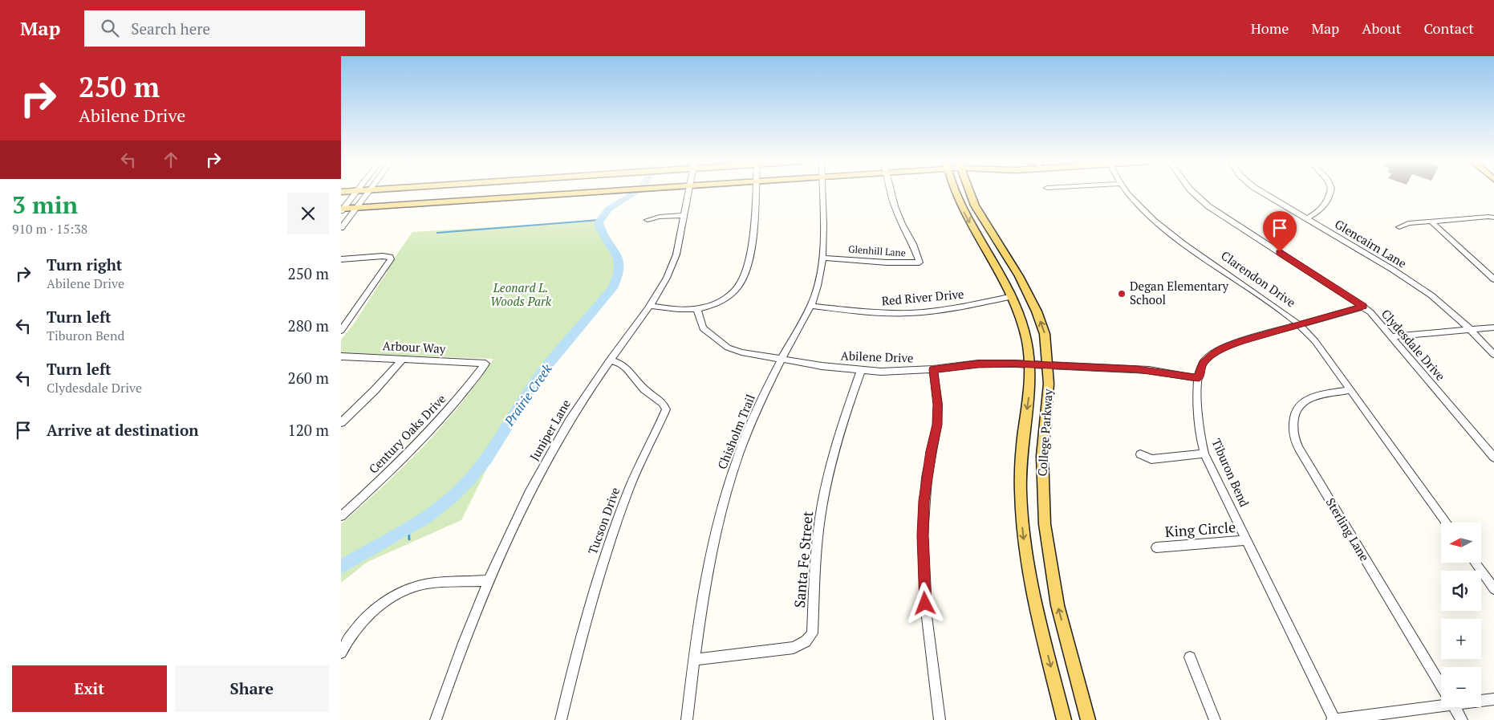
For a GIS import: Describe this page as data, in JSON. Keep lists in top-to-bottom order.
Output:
{
  "streets": {
    "main road": ["College Parkway"],
    "street": [
      "Glencairn Lane",
      "Glenhill Lane",
      "Clarendon Drive",
      "Red River Drive",
      "Clydesdale Drive",
      "Arbour Way",
      "Abilene Drive",
      "Juniper Lane",
      "Chisholm Trail",
      "Century Oaks Drive",
      "Tiburon Bend",
      "Tucson Drive",
      "King Circle",
      "Sterling Lane",
      "Santa Fe Street"
    ]
  },
  "crossings": [
    ["Glenhill Lane", "Chisholm Trail"],
    ["Clarendon Drive", "Tiburon Bend"],
    ["Clarendon Drive", "Sterling Lane"],
    ["Red River Drive", "Chisholm Trail"],
    ["Red River Drive", "College Parkway"],
    ["Clydesdale Drive", "Tiburon Bend"],
    ["Arbour Way", "Century Oaks Drive"],
    ["Abilene Drive", "Chisholm Trail"],
    ["Abilene Drive", "College Parkway"],
    ["Abilene Drive", "Tiburon Bend"],
    ["Abilene Drive", "Santa Fe Street"],
    ["Juniper Lane", "Tucson Drive"],
    ["Chisholm Trail", "Santa Fe Street"],
    ["Tiburon Bend", "King Circle"]
  ],
  "water": ["Prairie Creek"],
  "parks": ["Leonard L. Woods Park"],
  "places": ["Degan Elementary School"],
  "north": "left",
  "page": {
    "header": "Map",
    "search": "Search here",
    "nav": [
      "Home",
      "Map",
      "About",
      "Contact"
    ],
    "turn": ["250 m", "Abilene Drive"],
    "heading": ["3 min", "910 m · 15:38"],
    "list": [
      {
        "name": "Turn right",
        "note": "Abilene Drive",
        "value": "250 m"
      },
      {
        "name": "Turn left",
        "note": "Tiburon Bend",
        "value": "280 m"
      },
      {
        "name": "Turn left",
        "note": "Clydesdale Drive",
        "value": "260 m"
      },
      {
        "name": "Arrive at destination",
        "value": "120 m"
      }
    ],
    "map_buttons": ["+", "−"],
    "buttons": ["Exit", "Share"]
  }
}
